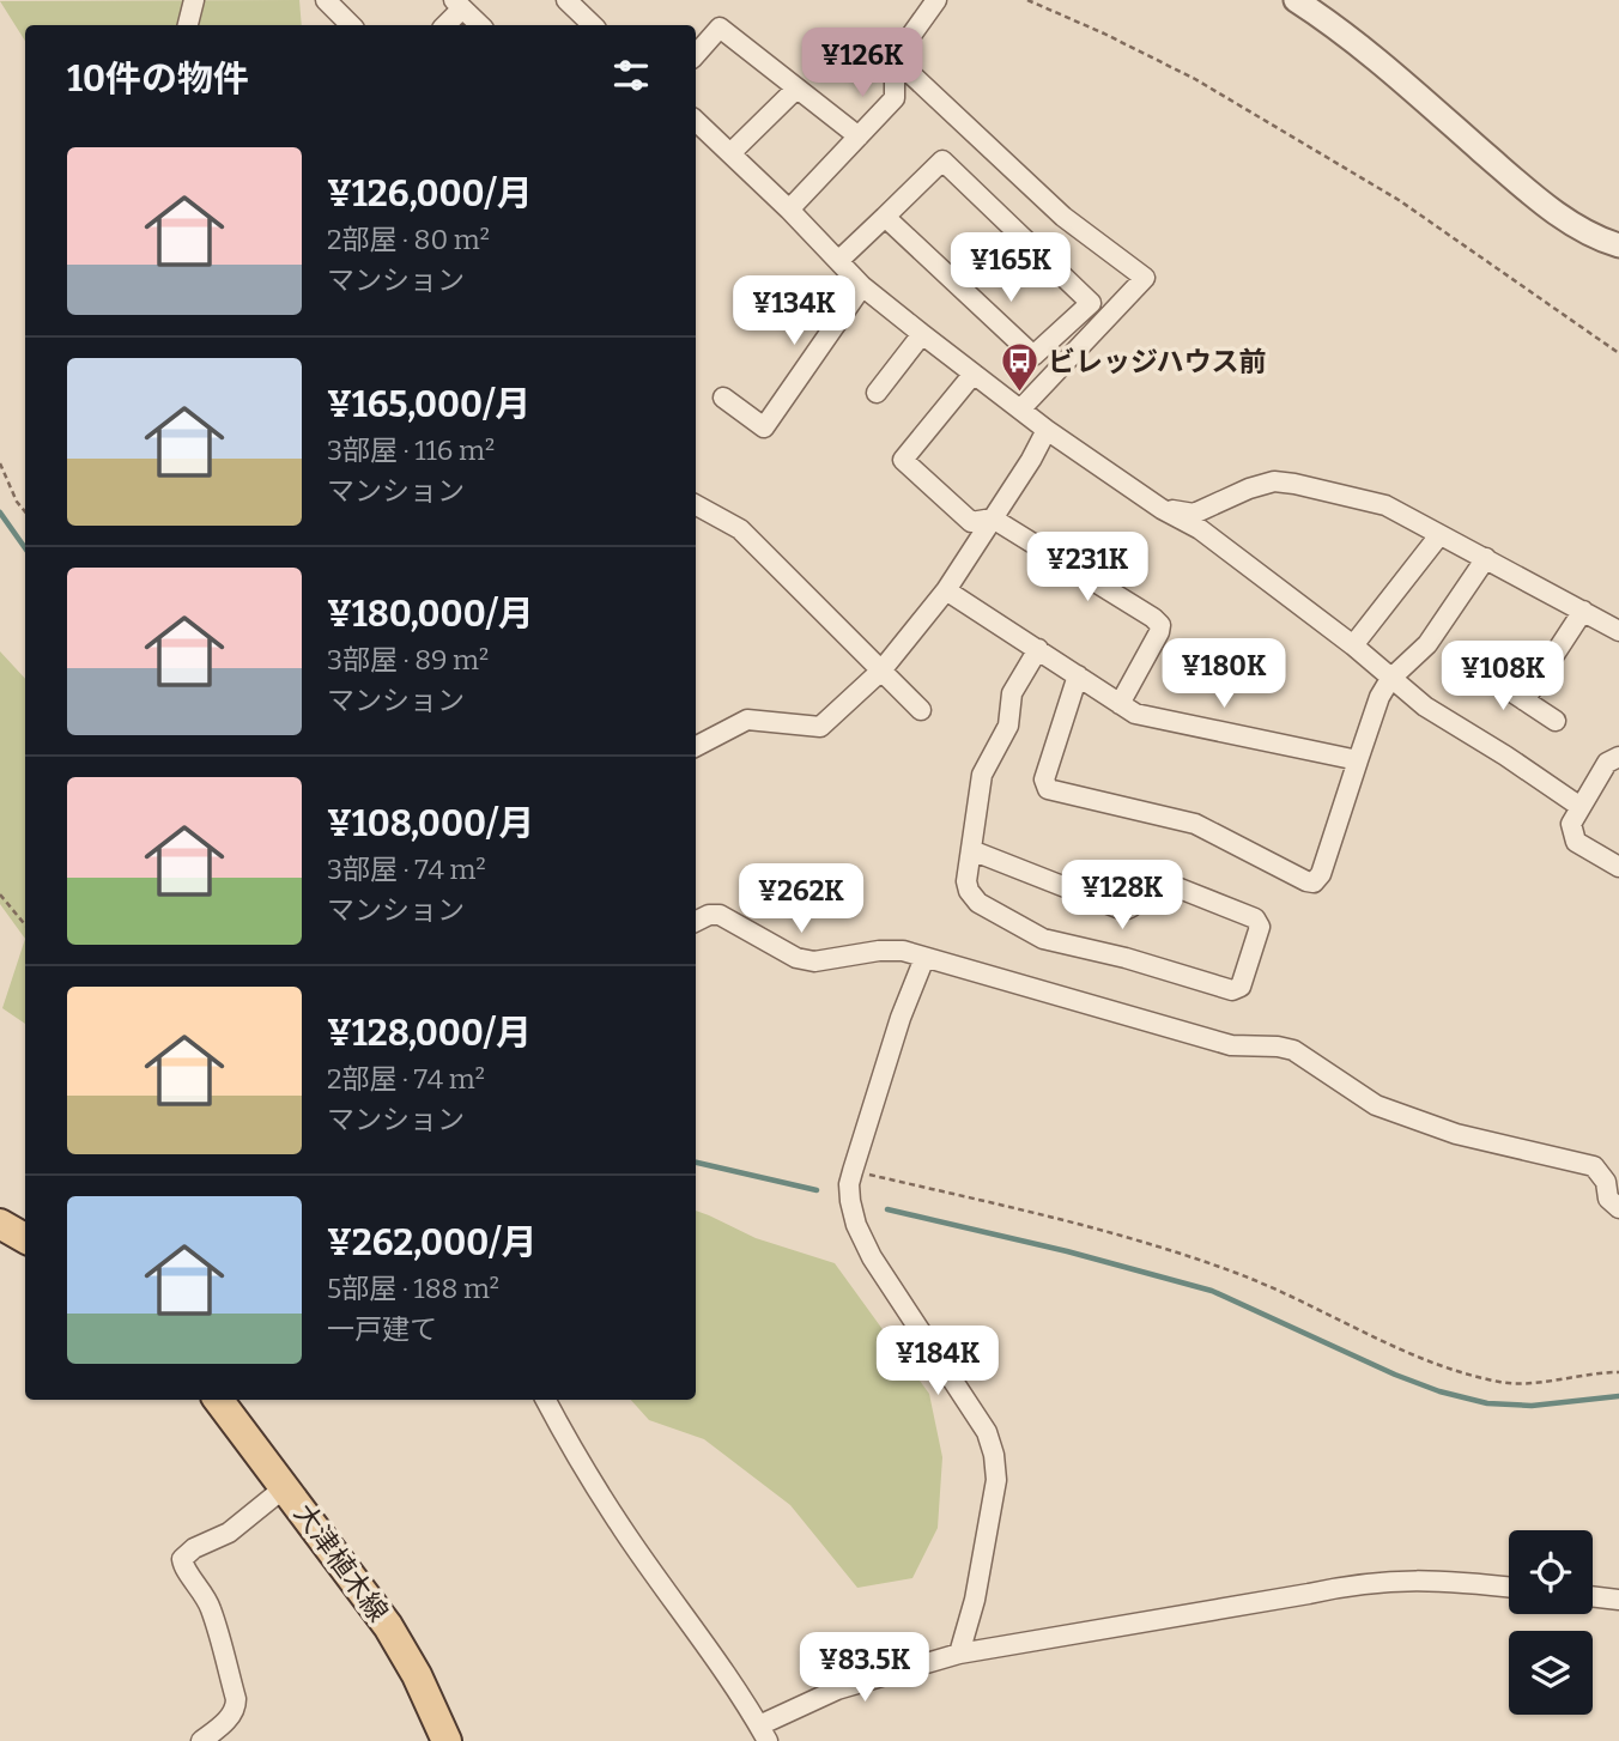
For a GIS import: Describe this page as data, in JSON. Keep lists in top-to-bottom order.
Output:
{
  "streets": {
    "main road": ["大津植木線"]
  },
  "places": {
    "bus stop": ["ビレッジハウス前"]
  },
  "page": {
    "heading": "10件の物件",
    "price": [
      "¥126K",
      "¥165K",
      "¥134K",
      "¥231K",
      "¥180K",
      "¥108K",
      "¥128K",
      "¥262K",
      "¥184K",
      "¥83.5K"
    ],
    "list": [
      {
        "name": "¥126,000/月",
        "note": "2部屋 · 80 m² · マンション"
      },
      {
        "name": "¥165,000/月",
        "note": "3部屋 · 116 m² · マンション"
      },
      {
        "name": "¥180,000/月",
        "note": "3部屋 · 89 m² · マンション"
      },
      {
        "name": "¥108,000/月",
        "note": "3部屋 · 74 m² · マンション"
      },
      {
        "name": "¥128,000/月",
        "note": "2部屋 · 74 m² · マンション"
      },
      {
        "name": "¥262,000/月",
        "note": "5部屋 · 188 m² · 一戸建て"
      }
    ]
  }
}
